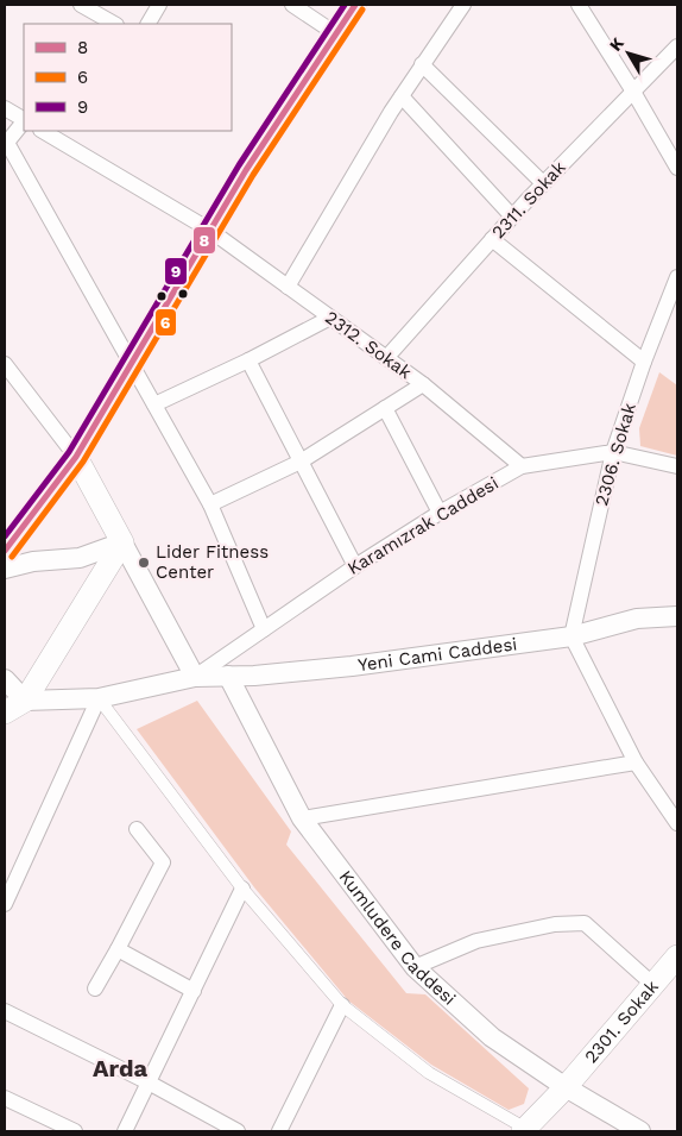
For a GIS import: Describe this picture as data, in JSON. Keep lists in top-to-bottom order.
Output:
{
  "streets": {
    "main road": ["2301. Sokak"],
    "street": [
      "2311. Sokak",
      "2312. Sokak",
      "2306. Sokak",
      "Karamızrak Caddesi",
      "Yeni Cami Caddesi",
      "Kumludere Caddesi"
    ]
  },
  "crossings": [
    ["2311. Sokak", "2312. Sokak"],
    ["2312. Sokak", "Karamızrak Caddesi"],
    ["2306. Sokak", "Karamızrak Caddesi"],
    ["2306. Sokak", "Yeni Cami Caddesi"],
    ["Karamızrak Caddesi", "Yeni Cami Caddesi"],
    ["Yeni Cami Caddesi", "Kumludere Caddesi"],
    ["Kumludere Caddesi", "2301. Sokak"]
  ],
  "districts": ["Arda"],
  "places": ["Lider Fitness Center"],
  "lines": ["transit line 8", "transit line 9", "transit line 6"],
  "legend": ["8", "6", "9"],
  "north": "top left"
}
